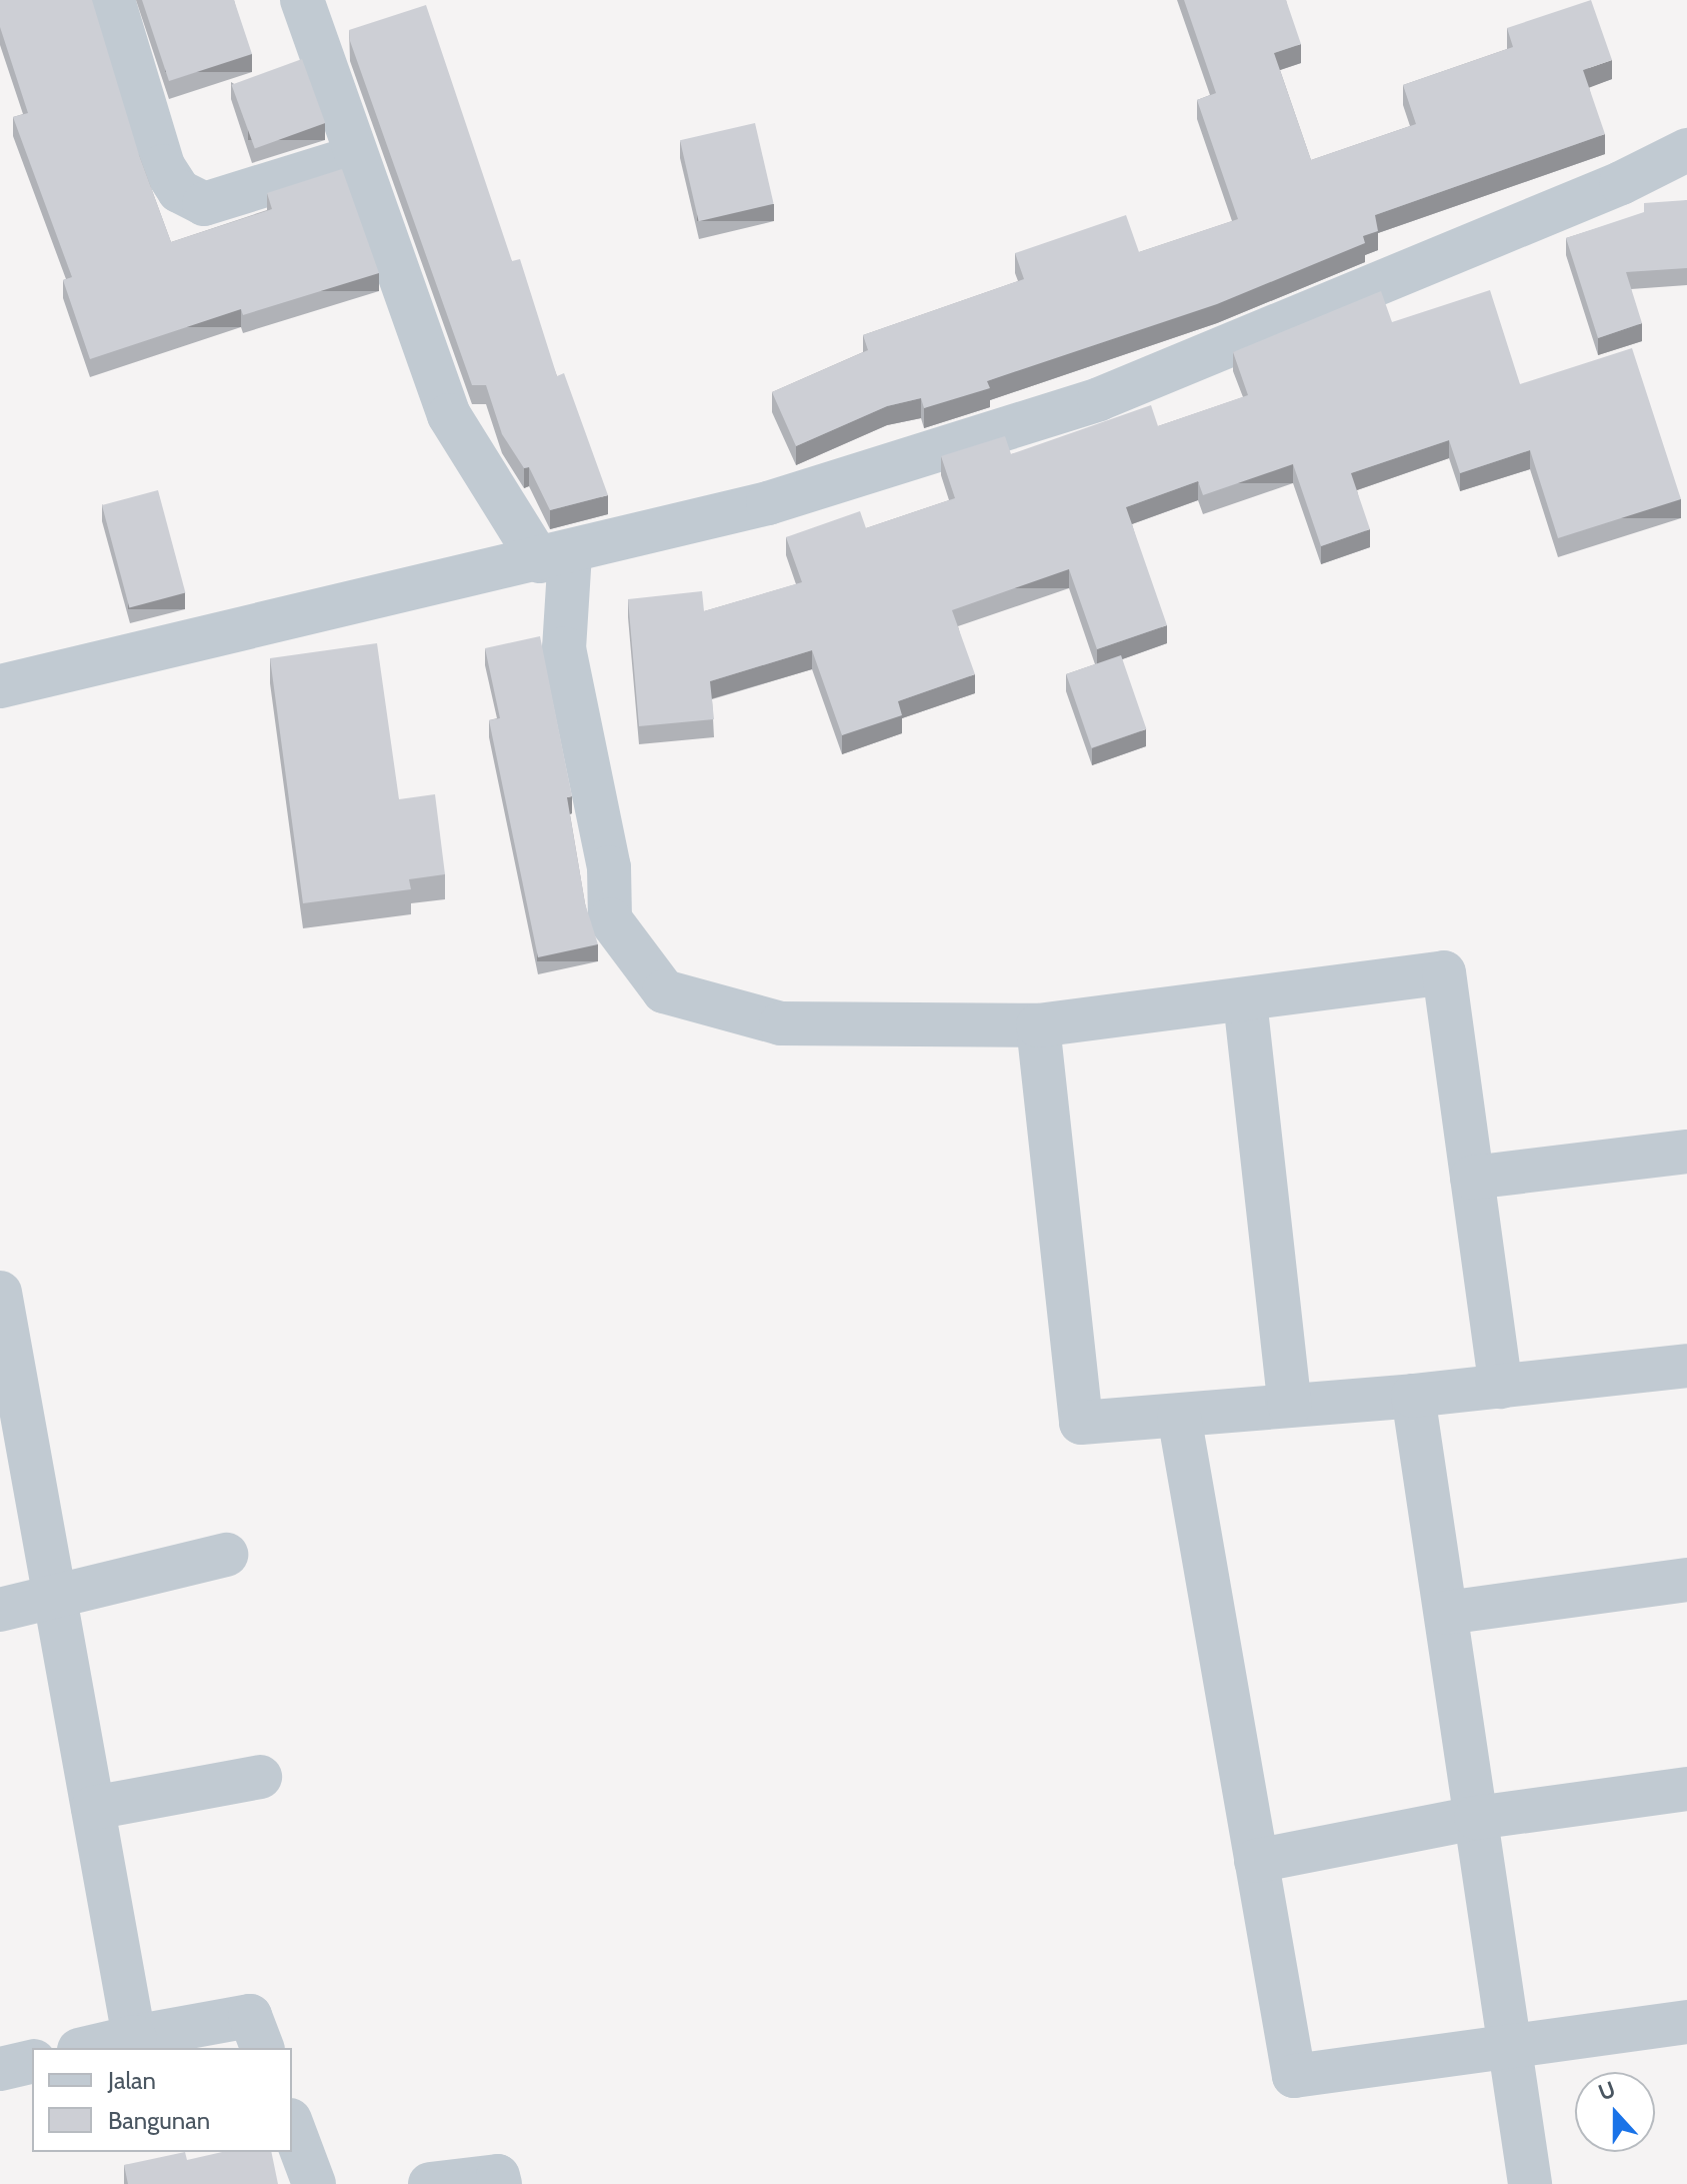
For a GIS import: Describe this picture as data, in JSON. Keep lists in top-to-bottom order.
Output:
{
  "legend": ["Jalan", "Bangunan"],
  "north": "top"
}
